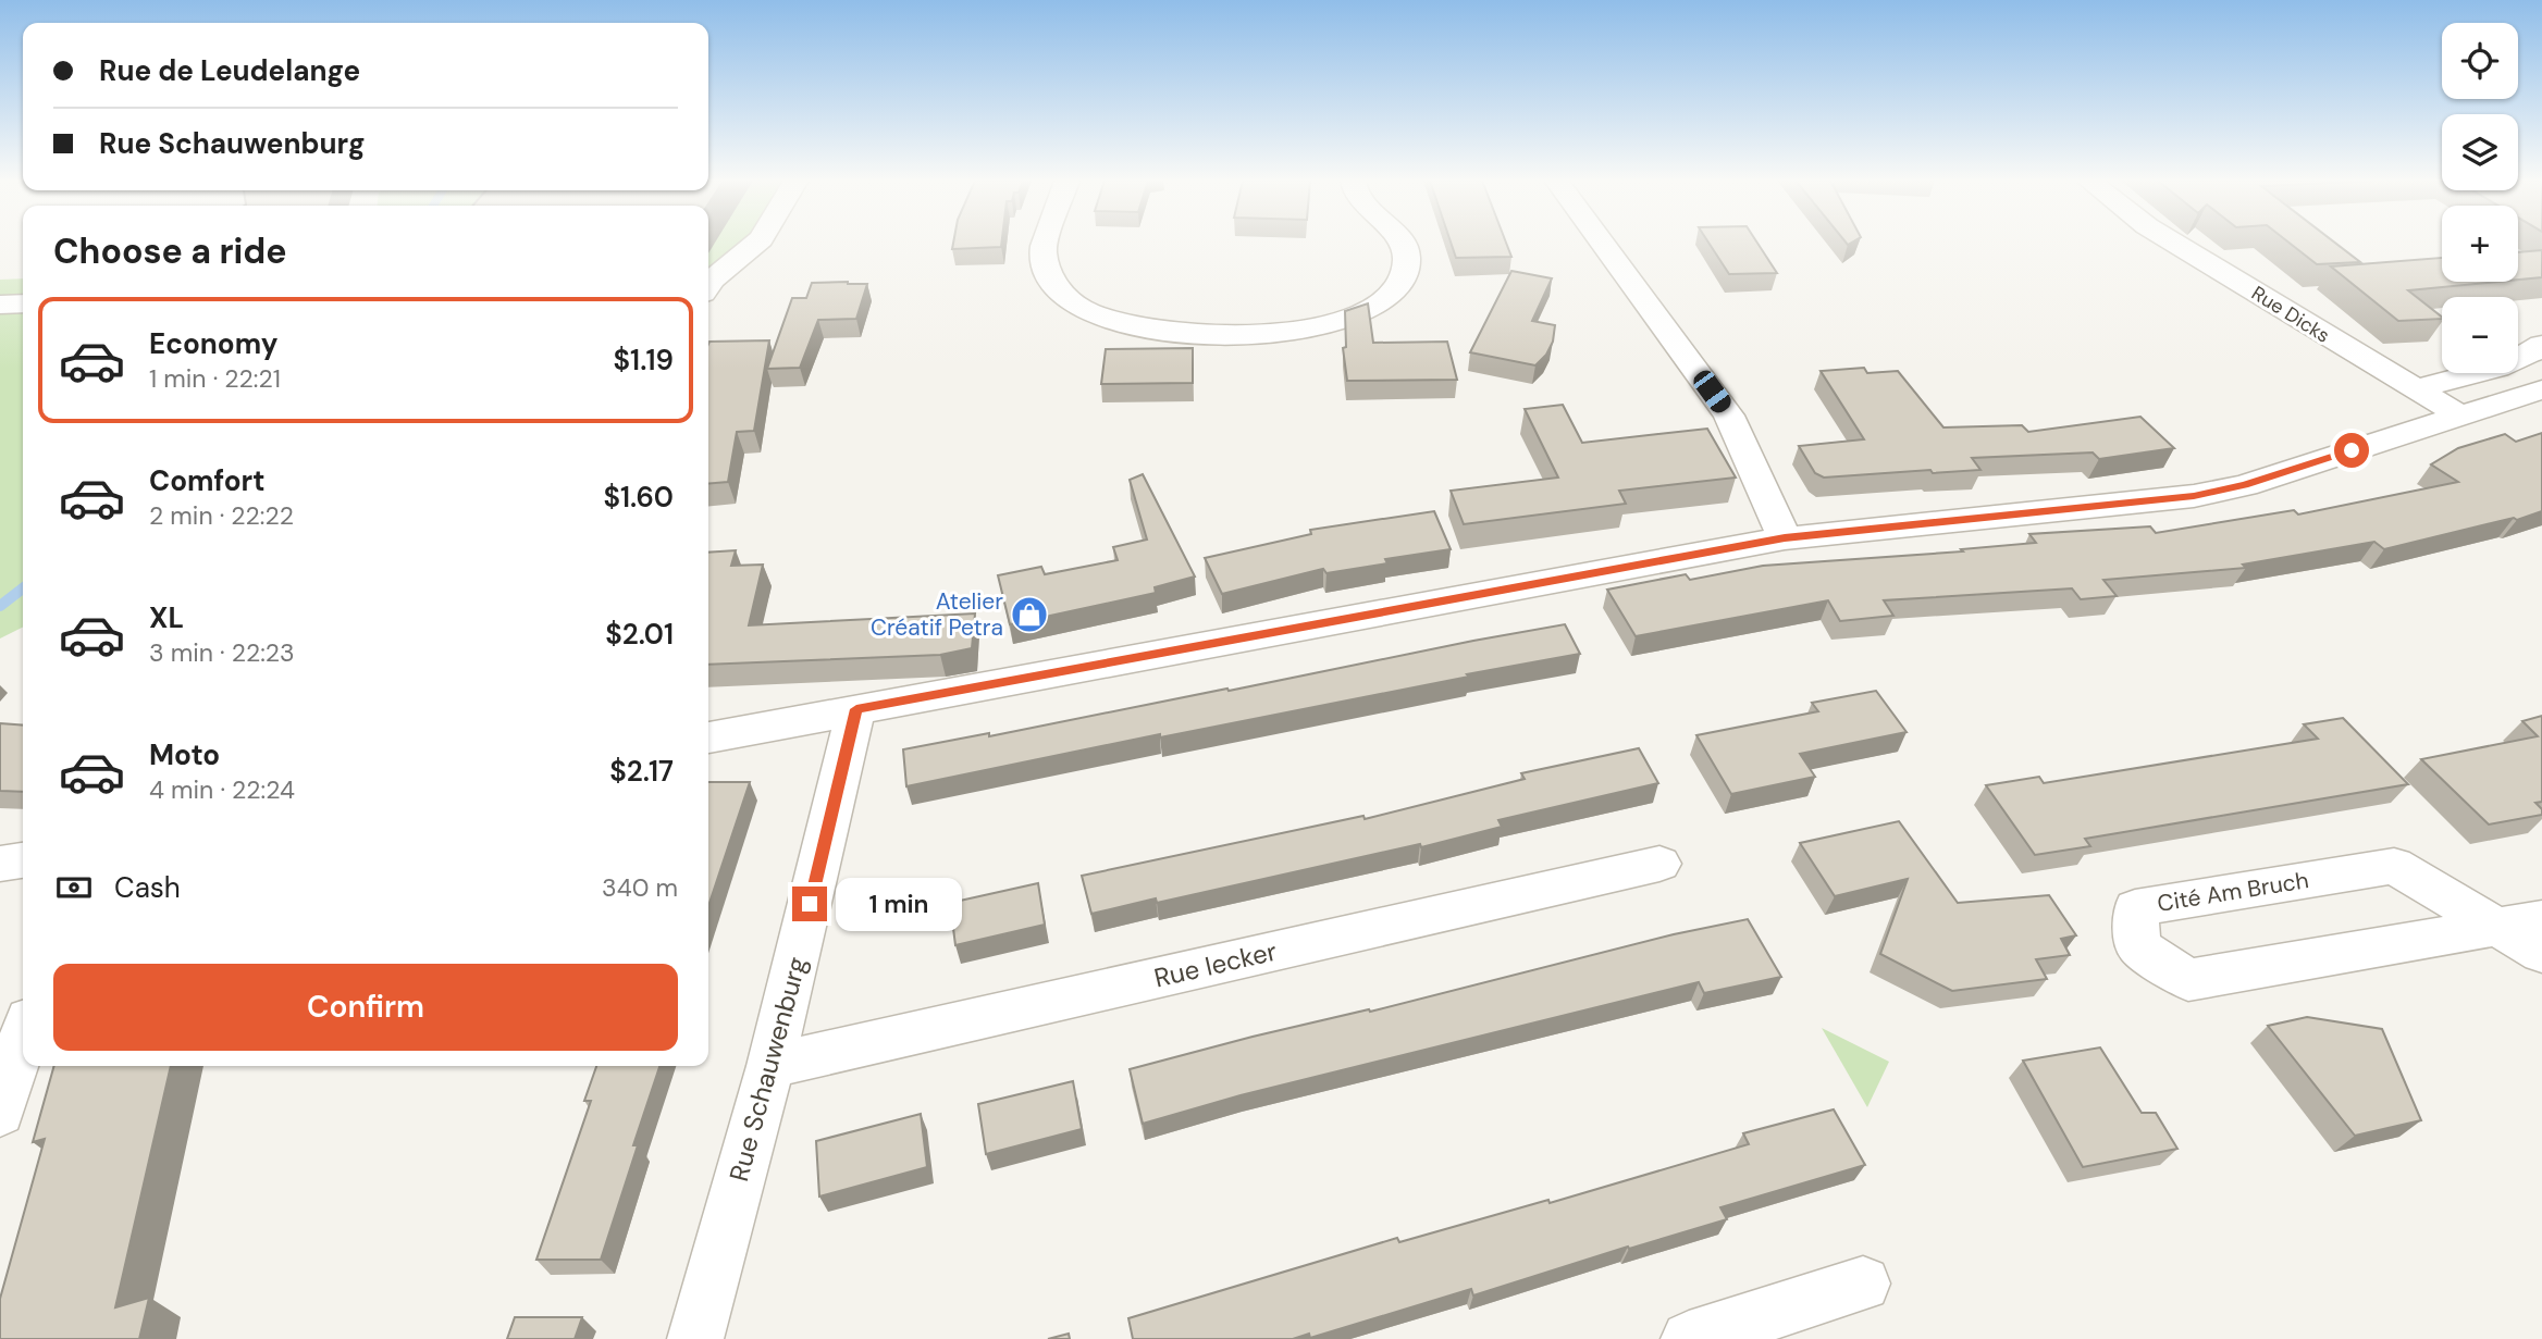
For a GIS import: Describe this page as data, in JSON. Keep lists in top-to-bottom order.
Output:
{
  "streets": {
    "street": [
      "Rue Dicks",
      "Cité Am Bruch",
      "Rue Iecker",
      "Rue Schauwenburg"
    ]
  },
  "crossings": [
    ["Rue Iecker", "Rue Schauwenburg"]
  ],
  "places": {
    "shop": ["Atelier Créatif Petra"]
  },
  "page": {
    "map_buttons": ["+", "−"],
    "banner": ["Rue de Leudelange", "Rue Schauwenburg"],
    "heading": "Choose a ride",
    "list": [
      {
        "name": "Economy",
        "note": "1 min · 22:21",
        "value": "$1.19"
      },
      {
        "name": "Comfort",
        "note": "2 min · 22:22",
        "value": "$1.60"
      },
      {
        "name": "XL",
        "note": "3 min · 22:23",
        "value": "$2.01"
      },
      {
        "name": "Moto",
        "note": "4 min · 22:24",
        "value": "$2.17"
      }
    ],
    "pay": ["Cash", "340 m"],
    "bubble": "1 min",
    "buttons": "Confirm"
  }
}
